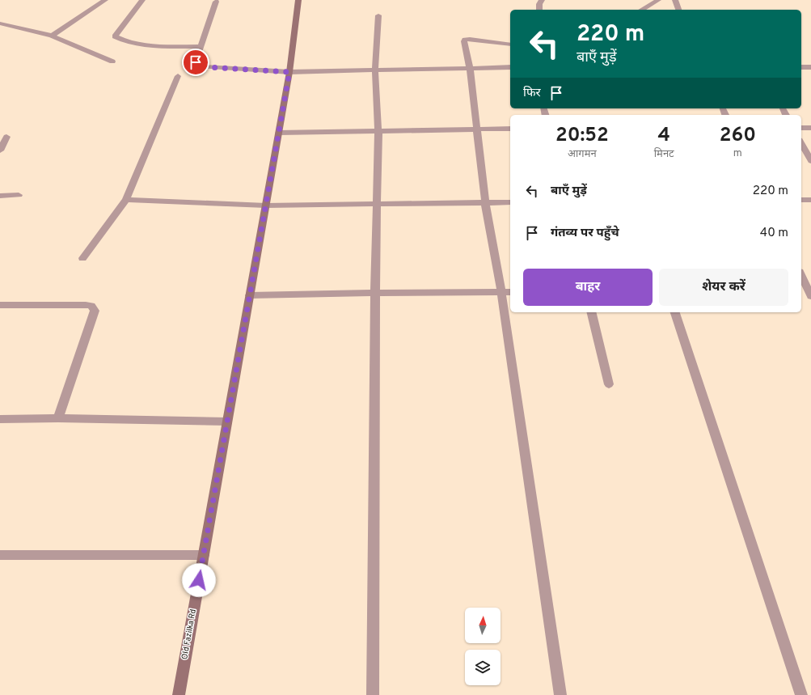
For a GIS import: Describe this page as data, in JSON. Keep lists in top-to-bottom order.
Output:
{
  "streets": {
    "main road": ["Old Fazilka Rd"]
  },
  "north": "top",
  "page": {
    "turn": ["220 m", "बाएँ मुड़ें"],
    "then": "फिर",
    "eta": [
      "20:52",
      "आगमन",
      "4",
      "मिनट",
      "260",
      "m"
    ],
    "list": [
      {
        "name": "बाएँ मुड़ें",
        "value": "220 m"
      },
      {
        "name": "गंतव्य पर पहुँचे",
        "value": "40 m"
      }
    ],
    "buttons": ["बाहर", "शेयर करें"]
  }
}
